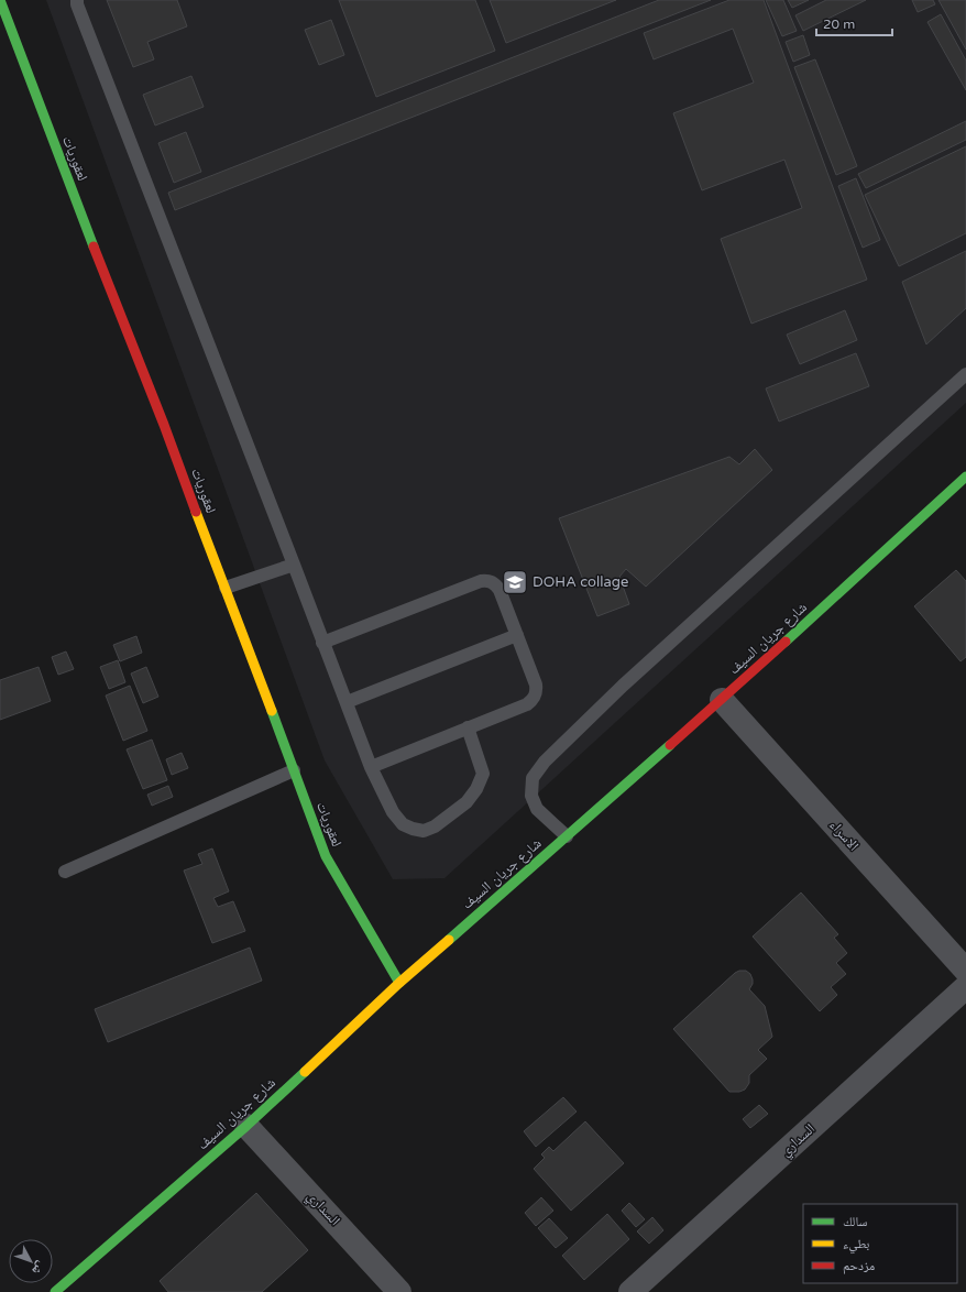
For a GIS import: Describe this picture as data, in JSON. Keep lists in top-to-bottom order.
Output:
{
  "streets": {
    "street": [
      "لعقوريات",
      "شارع جريان السيف",
      "الاسراء",
      "السداري"
    ]
  },
  "crossings": [
    ["لعقوريات", "شارع جريان السيف"],
    ["شارع جريان السيف", "الاسراء"],
    ["شارع جريان السيف", "السداري"]
  ],
  "places": {
    "school or university": ["DOHA collage"]
  },
  "legend": ["سالك", "بطيء", "مزدحم"],
  "scale_bar": "20 m",
  "north": "bottom right"
}
